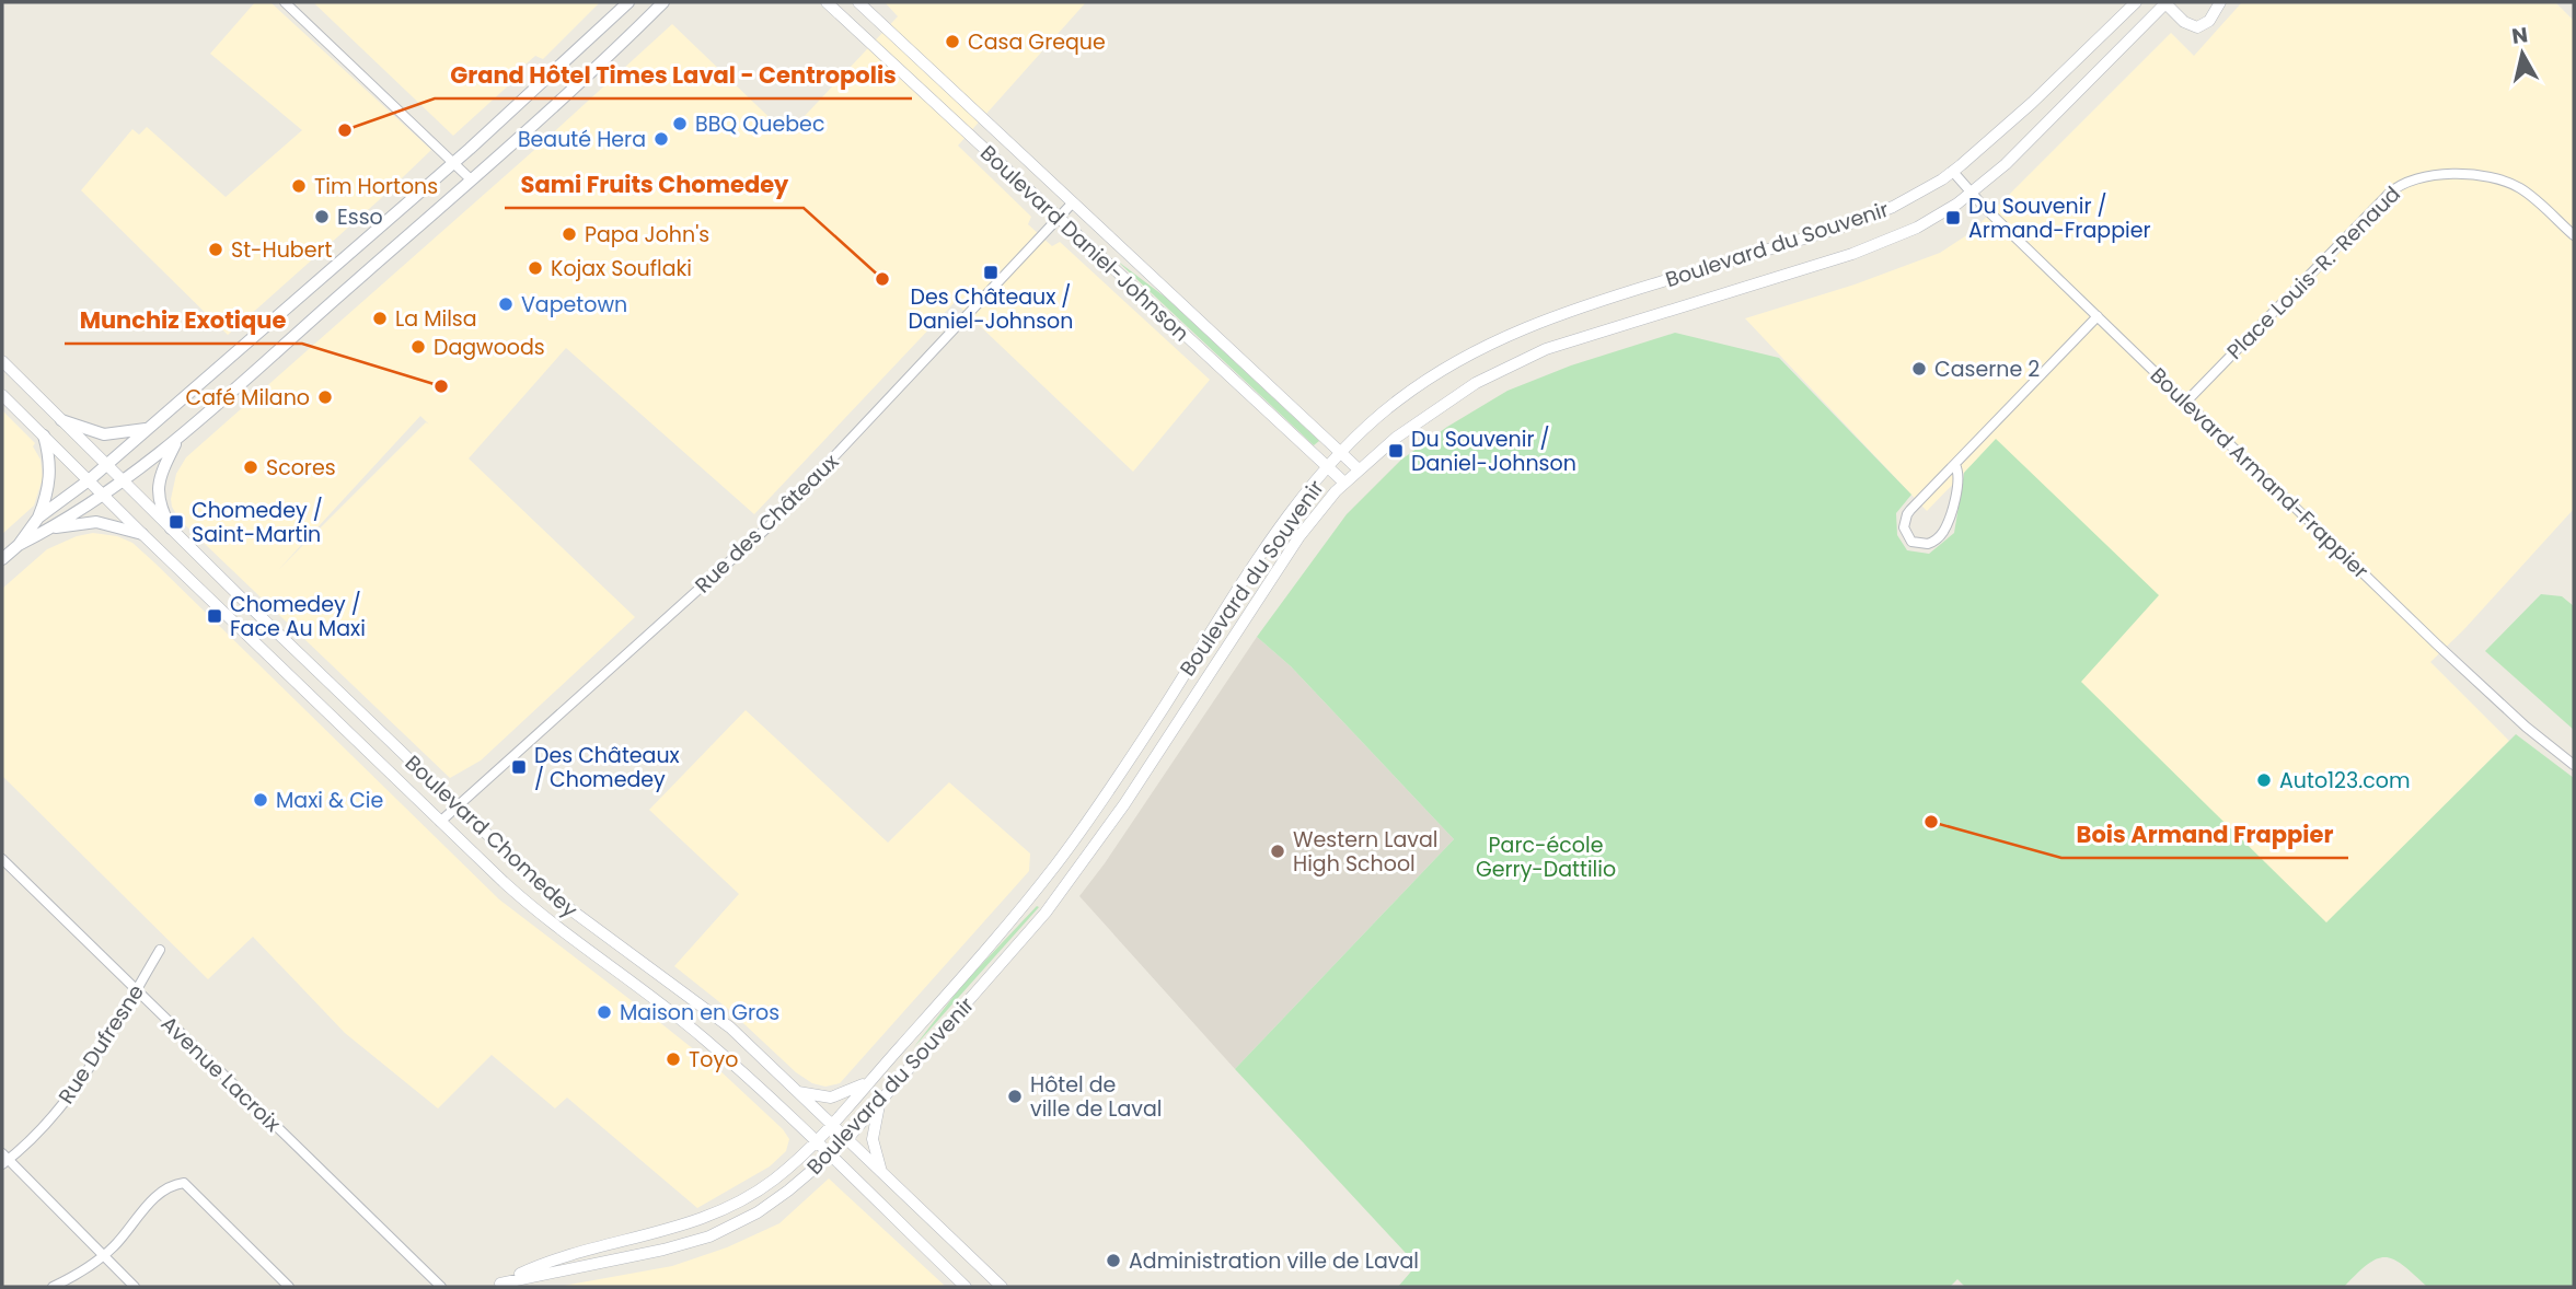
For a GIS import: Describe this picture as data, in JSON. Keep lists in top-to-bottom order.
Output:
{
  "streets": {
    "street": [
      "Boulevard Daniel-Johnson",
      "Boulevard du Souvenir",
      "Place Louis-R.-Renaud",
      "Boulevard Armand-Frappier",
      "Rue des Châteaux",
      "Boulevard Chomedey",
      "Rue Dufresne",
      "Avenue Lacroix"
    ]
  },
  "crossings": [
    ["Boulevard Daniel-Johnson", "Boulevard du Souvenir"],
    ["Boulevard Daniel-Johnson", "Rue des Châteaux"],
    ["Boulevard du Souvenir", "Boulevard Armand-Frappier"],
    ["Boulevard du Souvenir", "Boulevard Chomedey"],
    ["Place Louis-R.-Renaud", "Boulevard Armand-Frappier"],
    ["Rue des Châteaux", "Boulevard Chomedey"],
    ["Rue Dufresne", "Avenue Lacroix"]
  ],
  "parks": ["Parc-école Gerry-Dattilio"],
  "places": {
    "other": [
      "Casa Greque",
      "BBQ Quebec",
      "Grand Hôtel Times Laval - Centropolis",
      "Beauté Hera",
      "Tim Hortons",
      "Esso",
      "Papa John's",
      "St-Hubert",
      "Kojax Souflaki",
      "Sami Fruits Chomedey",
      "Vapetown",
      "La Milsa",
      "Dagwoods",
      "Caserne 2",
      "Munchiz Exotique",
      "Café Milano",
      "Scores",
      "Auto123.com",
      "Maxi & Cie",
      "Bois Armand Frappier",
      "Western Laval High School",
      "Maison en Gros",
      "Toyo",
      "Hôtel de ville de Laval",
      "Administration ville de Laval"
    ],
    "transit": [
      "Du Souvenir / Armand-Frappier",
      "Des Châteaux / Daniel-Johnson",
      "Du Souvenir / Daniel-Johnson",
      "Chomedey / Saint-Martin",
      "Chomedey / Face Au Maxi",
      "Des Châteaux / Chomedey"
    ]
  },
  "north": "top"
}
